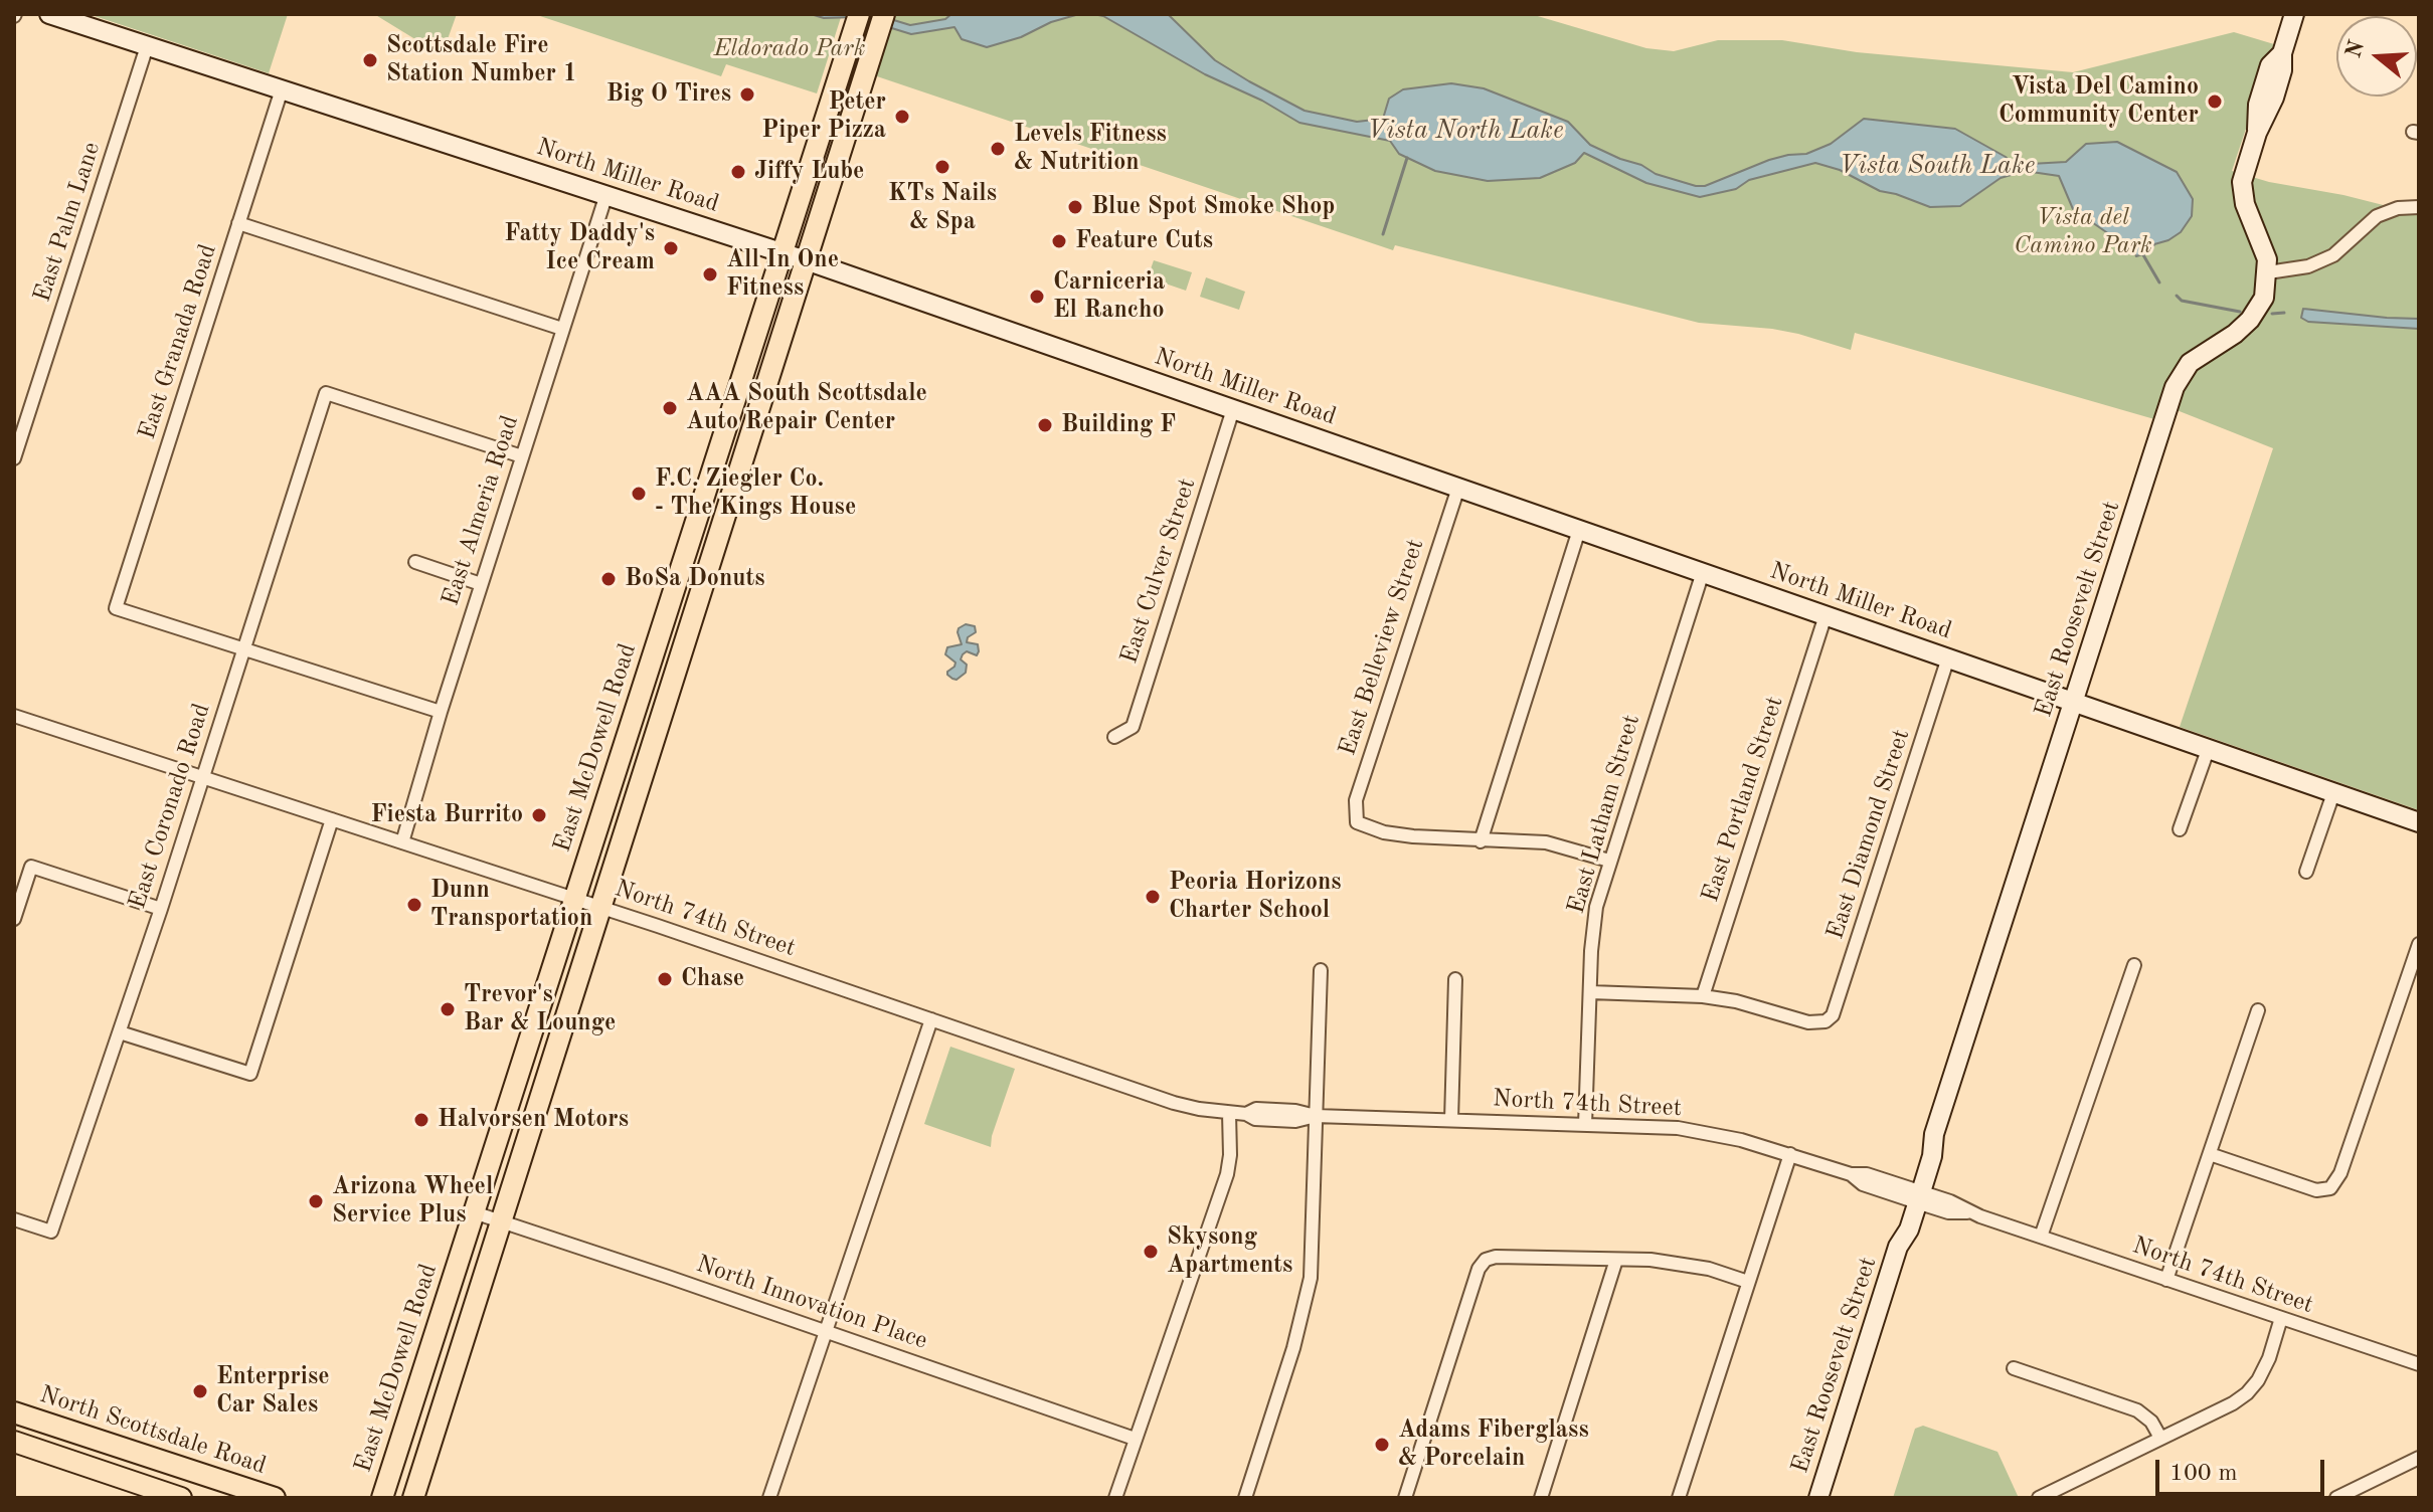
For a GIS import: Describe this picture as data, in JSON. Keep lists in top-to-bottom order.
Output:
{
  "streets": {
    "main road": ["East McDowell Road", "North Scottsdale Road"],
    "street": [
      "North Miller Road",
      "East Palm Lane",
      "East Granada Road",
      "East Almeria Road",
      "East Culver Street",
      "East Roosevelt Street",
      "East Belleview Street",
      "East Portland Street",
      "East Coronado Road",
      "East Latham Street",
      "East Diamond Street",
      "North 74th Street",
      "North Innovation Place"
    ]
  },
  "crossings": [
    ["North Miller Road", "East Palm Lane"],
    ["North Miller Road", "East Granada Road"],
    ["North Miller Road", "East Almeria Road"],
    ["North Miller Road", "East Culver Street"],
    ["North Miller Road", "East Roosevelt Street"],
    ["North Miller Road", "East Belleview Street"],
    ["North Miller Road", "East McDowell Road"],
    ["North Miller Road", "East Portland Street"],
    ["North Miller Road", "East Latham Street"],
    ["North Miller Road", "East Diamond Street"],
    ["East Granada Road", "East Coronado Road"],
    ["East Almeria Road", "East Coronado Road"],
    ["East Almeria Road", "North 74th Street"],
    ["East Roosevelt Street", "North 74th Street"],
    ["East McDowell Road", "North 74th Street"],
    ["East McDowell Road", "North Innovation Place"],
    ["East Portland Street", "East Diamond Street"],
    ["East Coronado Road", "North 74th Street"],
    ["East Latham Street", "North 74th Street"]
  ],
  "water": ["Vista North Lake", "Vista South Lake"],
  "parks": ["Eldorado Park", "Vista del Camino Park"],
  "places": [
    "Scottsdale Fire Station Number 1",
    "Big O Tires",
    "Vista Del Camino Community Center",
    "Peter Piper Pizza",
    "Levels Fitness & Nutrition",
    "KTs Nails & Spa",
    "Jiffy Lube",
    "Blue Spot Smoke Shop",
    "Feature Cuts",
    "Fatty Daddy's Ice Cream",
    "All In One Fitness",
    "Carniceria El Rancho",
    "AAA South Scottsdale Auto Repair Center",
    "Building F",
    "F.C. Ziegler Co. - The Kings House",
    "BoSa Donuts",
    "Fiesta Burrito",
    "Peoria Horizons Charter School",
    "Dunn Transportation",
    "Chase",
    "Trevor's Bar & Lounge",
    "Halvorsen Motors",
    "Arizona Wheel Service Plus",
    "Skysong Apartments",
    "Enterprise Car Sales",
    "Adams Fiberglass & Porcelain"
  ],
  "scale_bar": "100 m",
  "north": "left"
}
